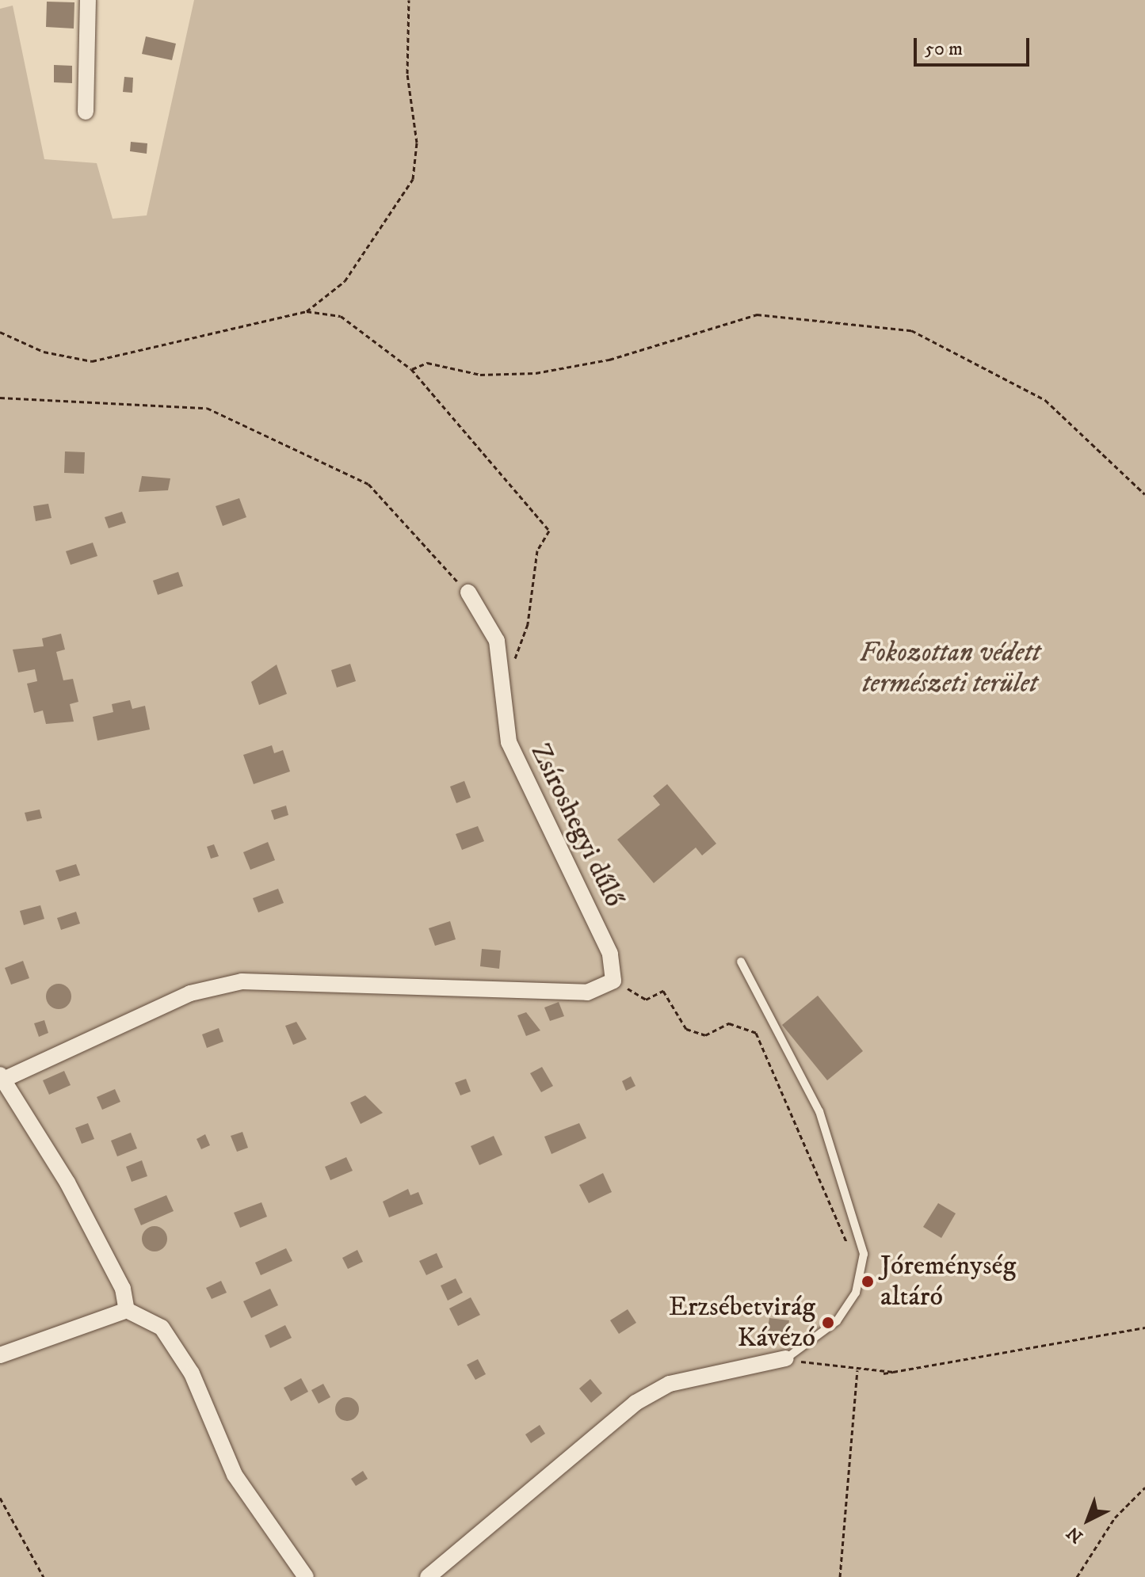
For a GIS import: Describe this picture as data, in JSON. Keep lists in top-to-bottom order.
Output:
{
  "streets": {
    "street": ["Zsíroshegyi dűlő"]
  },
  "parks": ["Fokozottan védett természeti terület"],
  "places": ["Jóreménység altáró", "Erzsébetvirág Kávézó"],
  "scale_bar": "50 m",
  "north": "bottom left"
}
